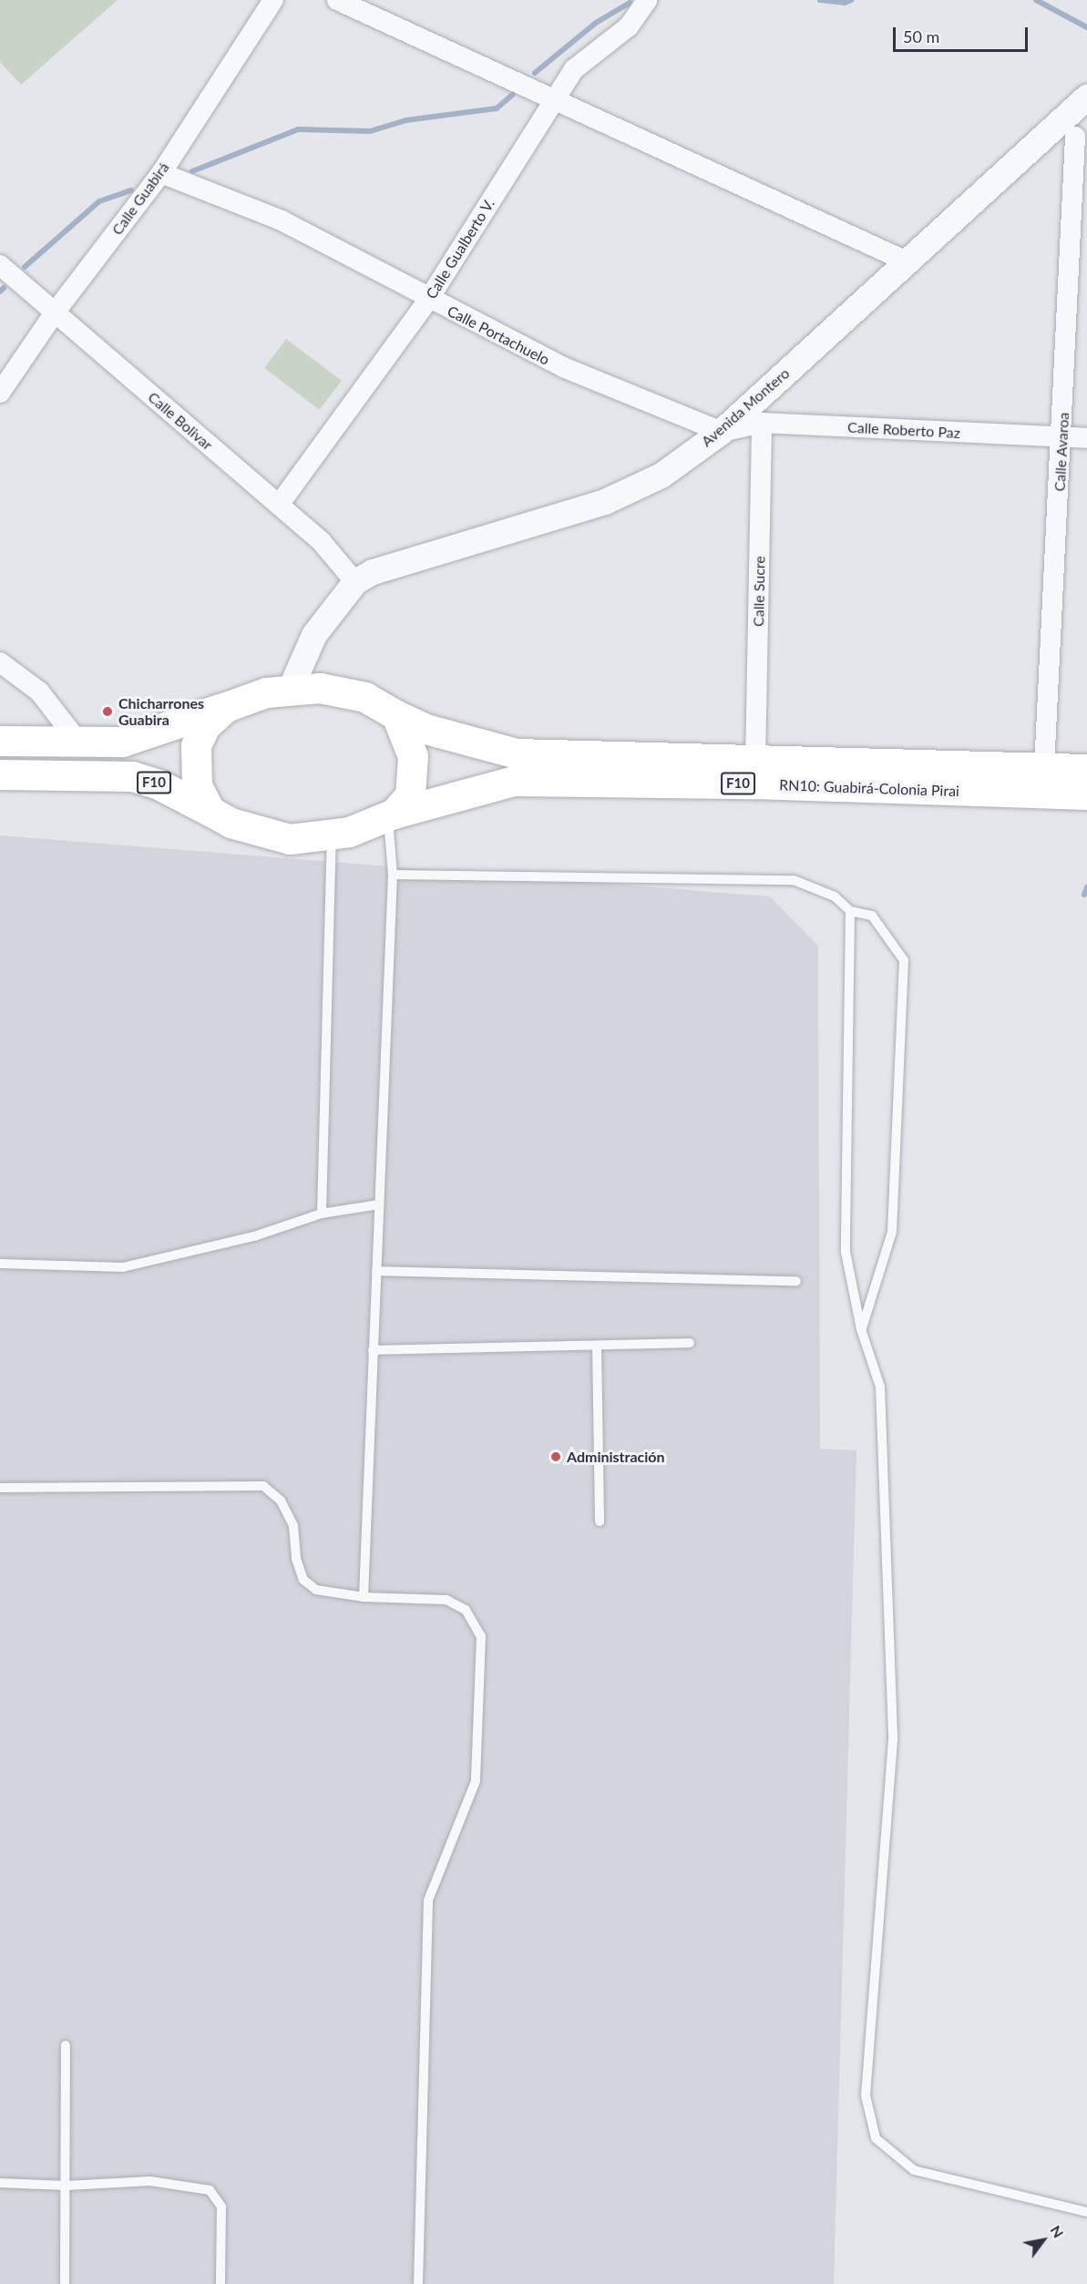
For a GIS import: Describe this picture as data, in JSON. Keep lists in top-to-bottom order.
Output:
{
  "streets": {
    "highway": ["F10", "RN10: Guabirá-Colonia Pirai"],
    "street": [
      "Calle Guabirá",
      "Calle Gualberto V.",
      "Calle Portachuelo",
      "Avenida Montero",
      "Calle Bolivar",
      "Calle Roberto Paz",
      "Calle Avaroa",
      "Calle Sucre"
    ]
  },
  "crossings": [
    ["Calle Guabirá", "Calle Portachuelo"],
    ["Calle Guabirá", "Calle Bolivar"],
    ["Calle Gualberto V.", "Calle Portachuelo"],
    ["Calle Gualberto V.", "Calle Bolivar"],
    ["Calle Portachuelo", "Avenida Montero"],
    ["Calle Portachuelo", "Calle Roberto Paz"],
    ["Avenida Montero", "Calle Bolivar"],
    ["Avenida Montero", "Calle Roberto Paz"],
    ["Avenida Montero", "Calle Avaroa"],
    ["Avenida Montero", "F10"],
    ["Avenida Montero", "RN10: Guabirá-Colonia Pirai"],
    ["Calle Roberto Paz", "Calle Avaroa"],
    ["Calle Roberto Paz", "Calle Sucre"],
    ["Calle Avaroa", "RN10: Guabirá-Colonia Pirai"],
    ["Calle Sucre", "RN10: Guabirá-Colonia Pirai"],
    ["F10", "RN10: Guabirá-Colonia Pirai"]
  ],
  "places": ["Chicharrones Guabira", "Administración"],
  "scale_bar": "50 m",
  "north": "top right"
}
